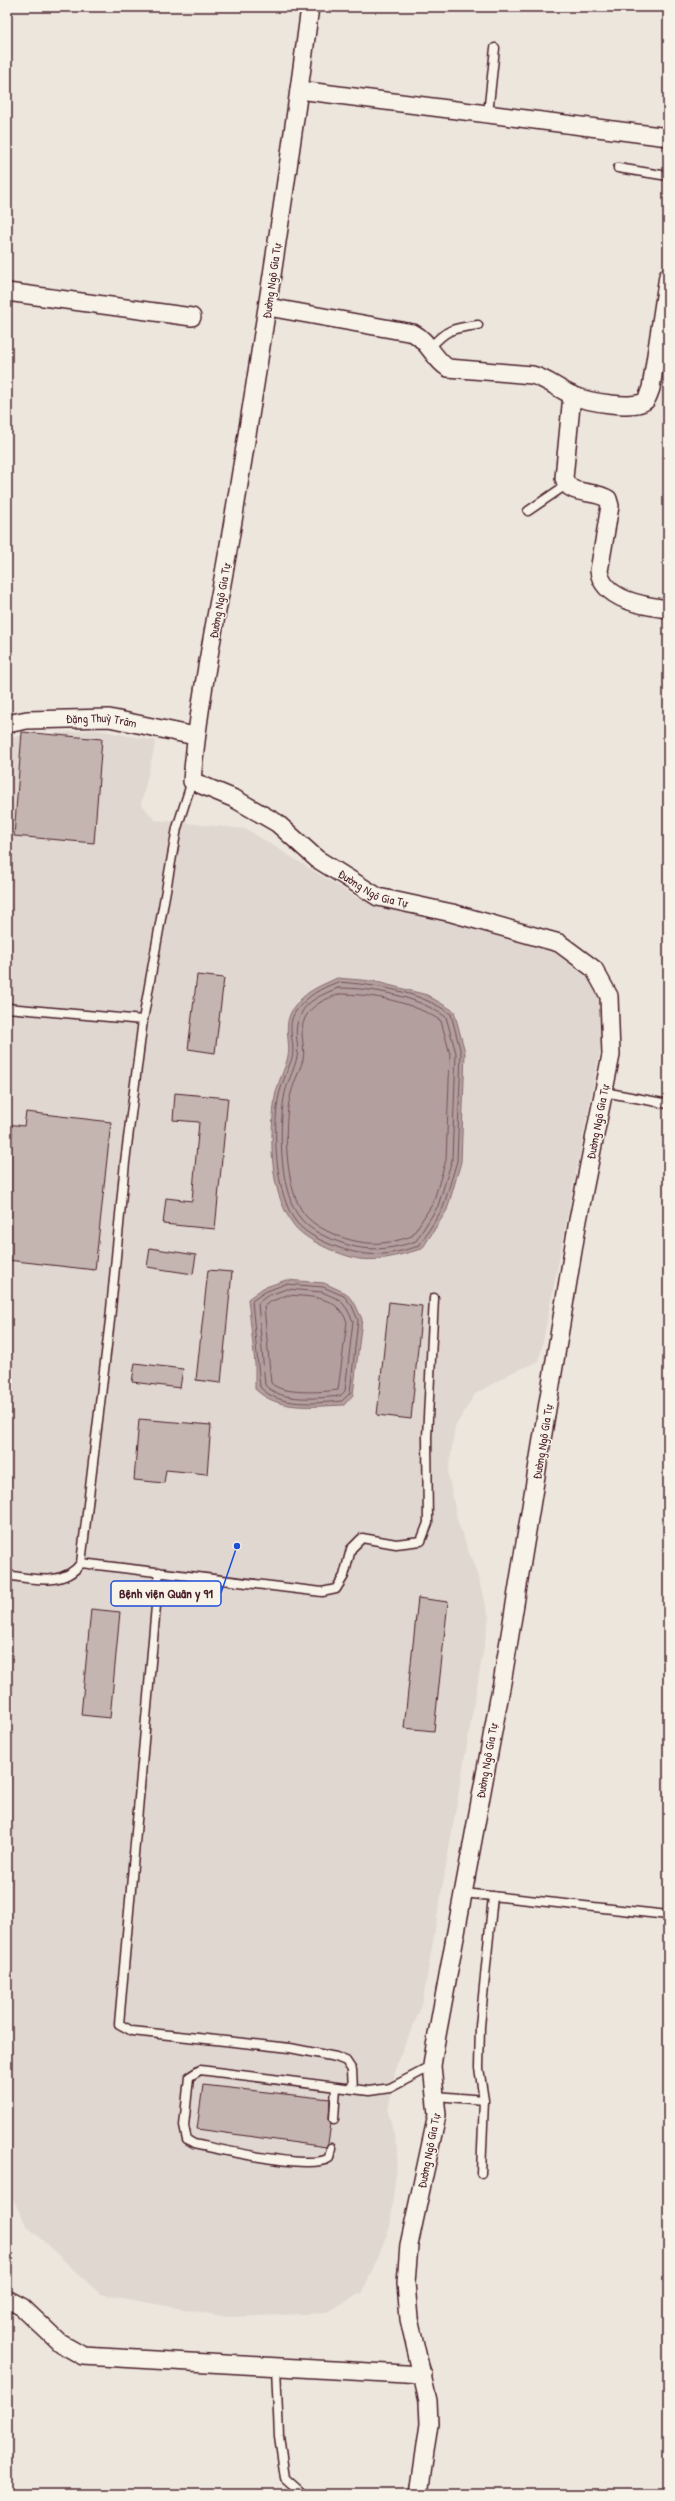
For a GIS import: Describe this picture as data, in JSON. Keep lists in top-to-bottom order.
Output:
{
  "streets": {
    "street": ["Đường Ngô Gia Tự", "Đặng Thuỳ Trâm"]
  },
  "crossings": [
    ["Đường Ngô Gia Tự", "Đặng Thuỳ Trâm"]
  ],
  "places": ["Bệnh viện Quân y 91"]
}
